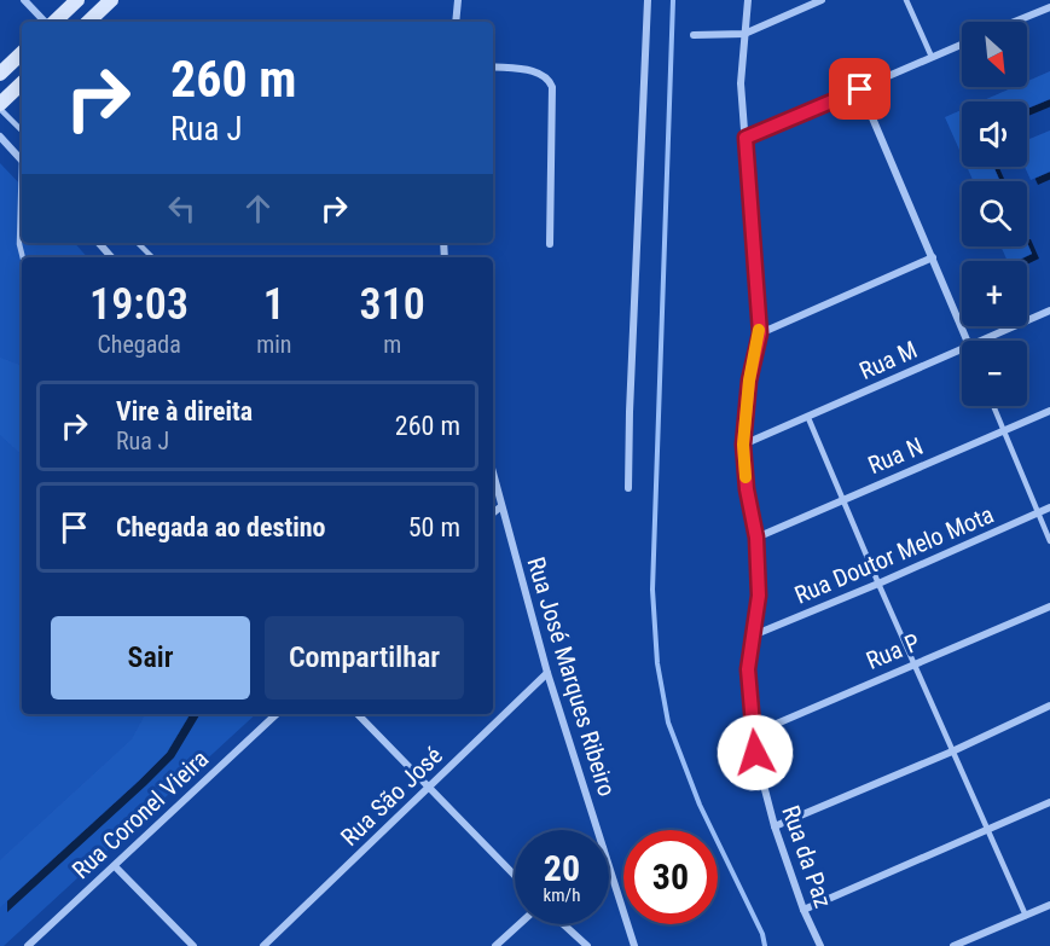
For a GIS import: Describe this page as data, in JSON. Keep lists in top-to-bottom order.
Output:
{
  "streets": {
    "street": [
      "Rua M",
      "Rua N",
      "Rua Doutor Melo Mota",
      "Rua P",
      "Rua José Marques Ribeiro",
      "Rua São José",
      "Rua Coronel Vieira",
      "Rua da Paz"
    ]
  },
  "crossings": [
    ["Rua M", "Rua da Paz"],
    ["Rua N", "Rua da Paz"],
    ["Rua Doutor Melo Mota", "Rua da Paz"],
    ["Rua P", "Rua da Paz"],
    ["Rua José Marques Ribeiro", "Rua São José"]
  ],
  "north": "bottom right",
  "page": {
    "map_buttons": ["+", "−"],
    "turn": ["260 m", "Rua J"],
    "eta": [
      "19:03",
      "Chegada",
      "1",
      "min",
      "310",
      "m"
    ],
    "list": [
      {
        "name": "Vire à direita",
        "note": "Rua J",
        "value": "260 m"
      },
      {
        "name": "Chegada ao destino",
        "value": "50 m"
      }
    ],
    "buttons": ["Sair", "Compartilhar"],
    "speed": "20 km/h",
    "limit": "30"
  }
}
